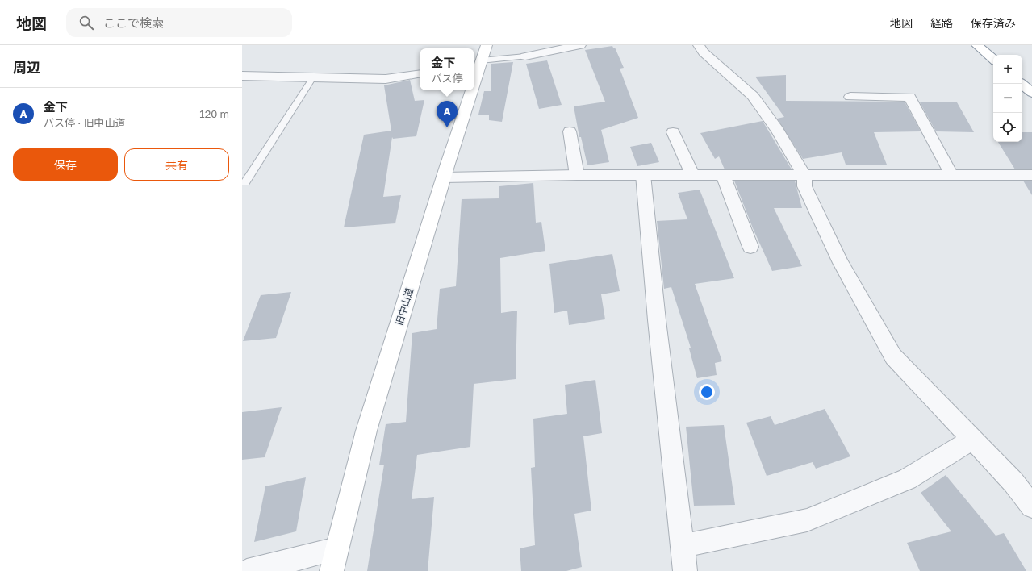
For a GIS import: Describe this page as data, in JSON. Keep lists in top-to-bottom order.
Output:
{
  "streets": {
    "main road": ["旧中山道"]
  },
  "page": {
    "header": "地図",
    "search": "ここで検索",
    "nav": ["地図", "経路", "保存済み"],
    "heading": "周辺",
    "popup": ["金下", "バス停"],
    "map_buttons": ["+", "−"],
    "list": [
      {
        "mark": "A",
        "name": "金下",
        "note": "バス停 · 旧中山道",
        "value": "120 m"
      }
    ],
    "pins": "A",
    "buttons": ["保存", "共有"]
  }
}
